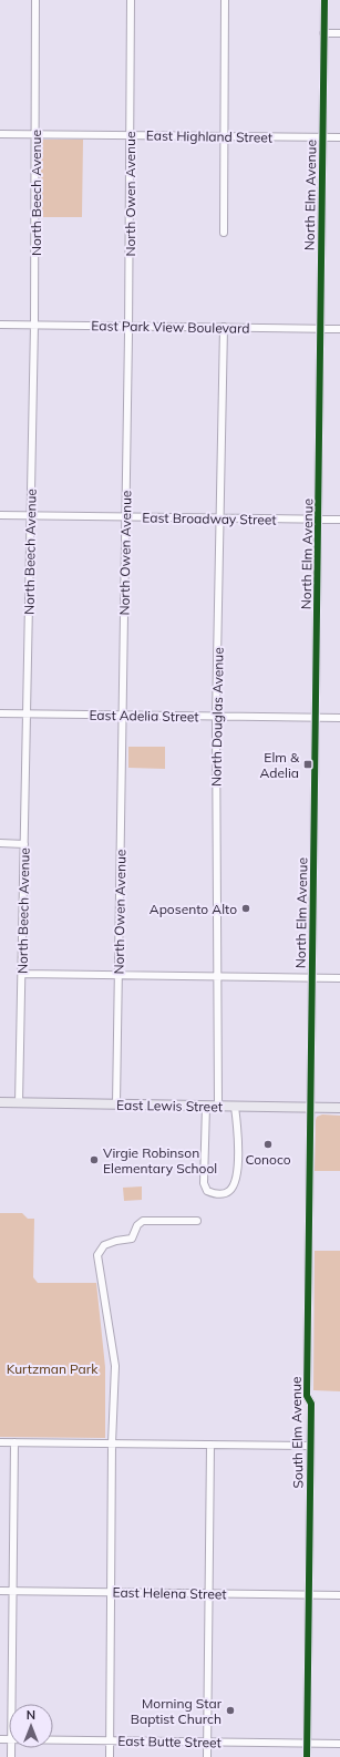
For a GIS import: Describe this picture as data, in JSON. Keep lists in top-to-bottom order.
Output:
{
  "streets": {
    "main road": ["East Lewis Street"],
    "street": [
      "East Highland Street",
      "North Beech Avenue",
      "North Owen Avenue",
      "North Elm Avenue",
      "East Park View Boulevard",
      "East Broadway Street",
      "East Adelia Street",
      "North Douglas Avenue",
      "South Elm Avenue",
      "East Helena Street",
      "East Butte Street"
    ]
  },
  "crossings": [
    ["East Highland Street", "North Beech Avenue"],
    ["East Highland Street", "North Owen Avenue"],
    ["East Highland Street", "North Elm Avenue"],
    ["North Beech Avenue", "East Park View Boulevard"],
    ["North Beech Avenue", "East Broadway Street"],
    ["North Beech Avenue", "East Adelia Street"],
    ["North Beech Avenue", "East Lewis Street"],
    ["North Owen Avenue", "East Park View Boulevard"],
    ["North Owen Avenue", "East Broadway Street"],
    ["North Owen Avenue", "East Adelia Street"],
    ["North Owen Avenue", "East Lewis Street"],
    ["North Elm Avenue", "East Park View Boulevard"],
    ["North Elm Avenue", "East Broadway Street"],
    ["North Elm Avenue", "East Adelia Street"],
    ["North Elm Avenue", "East Lewis Street"],
    ["North Elm Avenue", "South Elm Avenue"],
    ["East Park View Boulevard", "North Douglas Avenue"],
    ["East Broadway Street", "North Douglas Avenue"],
    ["East Adelia Street", "North Douglas Avenue"],
    ["North Douglas Avenue", "East Lewis Street"],
    ["East Lewis Street", "South Elm Avenue"],
    ["South Elm Avenue", "East Helena Street"],
    ["South Elm Avenue", "East Butte Street"]
  ],
  "parks": ["Kurtzman Park"],
  "places": {
    "transit": ["Elm & Adelia"],
    "other": [
      "Aposento Alto",
      "Conoco",
      "Virgie Robinson Elementary School",
      "Morning Star Baptist Church"
    ]
  },
  "north": "top"
}
